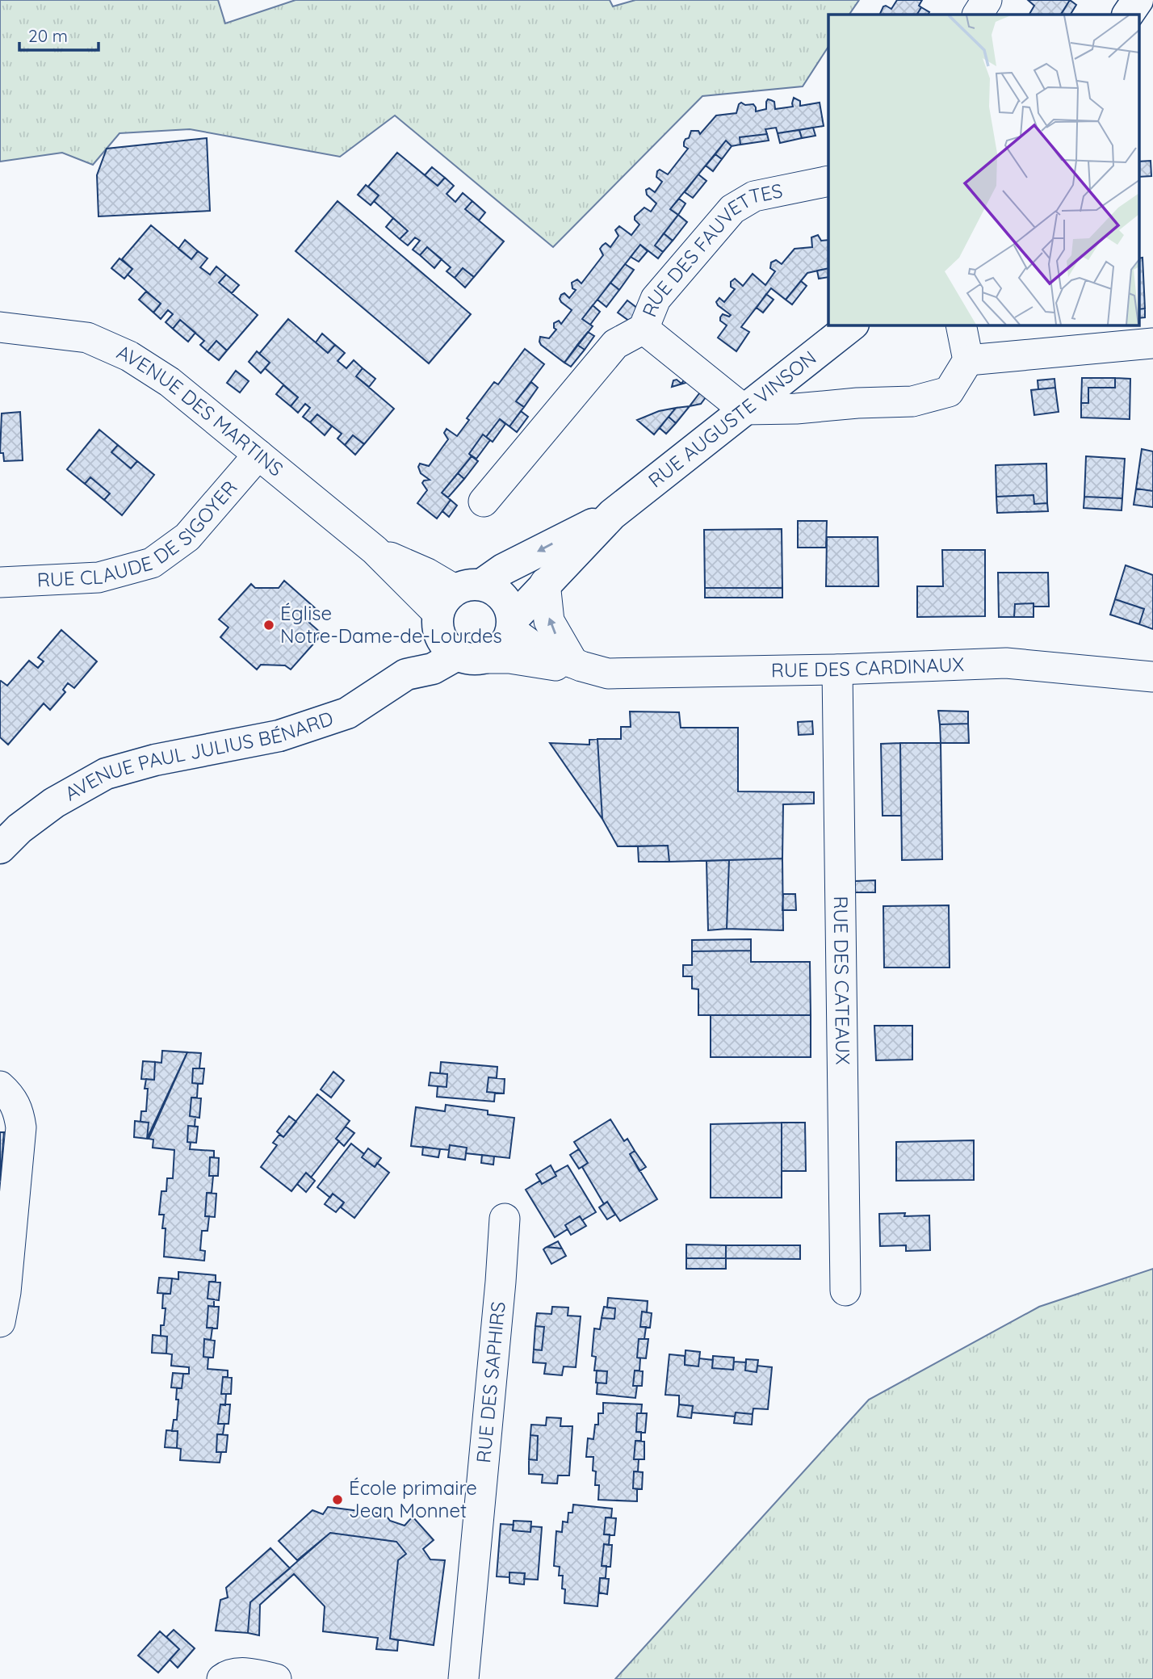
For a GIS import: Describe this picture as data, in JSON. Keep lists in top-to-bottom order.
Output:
{
  "streets": {
    "main road": ["RUE AUGUSTE VINSON", "AVENUE PAUL JULIUS BÉNARD"],
    "street": [
      "RUE DES FAUVETTES",
      "AVENUE DES MARTINS",
      "RUE CLAUDE DE SIGOYER",
      "RUE DES CARDINAUX",
      "RUE DES CATEAUX",
      "RUE DES SAPHIRS"
    ]
  },
  "crossings": [
    ["AVENUE DES MARTINS", "RUE CLAUDE DE SIGOYER"],
    ["AVENUE DES MARTINS", "RUE DES CARDINAUX"],
    ["AVENUE DES MARTINS", "AVENUE PAUL JULIUS BÉNARD"],
    ["RUE AUGUSTE VINSON", "AVENUE PAUL JULIUS BÉNARD"],
    ["RUE DES CARDINAUX", "AVENUE PAUL JULIUS BÉNARD"],
    ["RUE DES CARDINAUX", "RUE DES CATEAUX"]
  ],
  "places": ["Église Notre-Dame-de-Lourdes", "École primaire Jean Monnet"],
  "scale_bar": "20 m"
}
